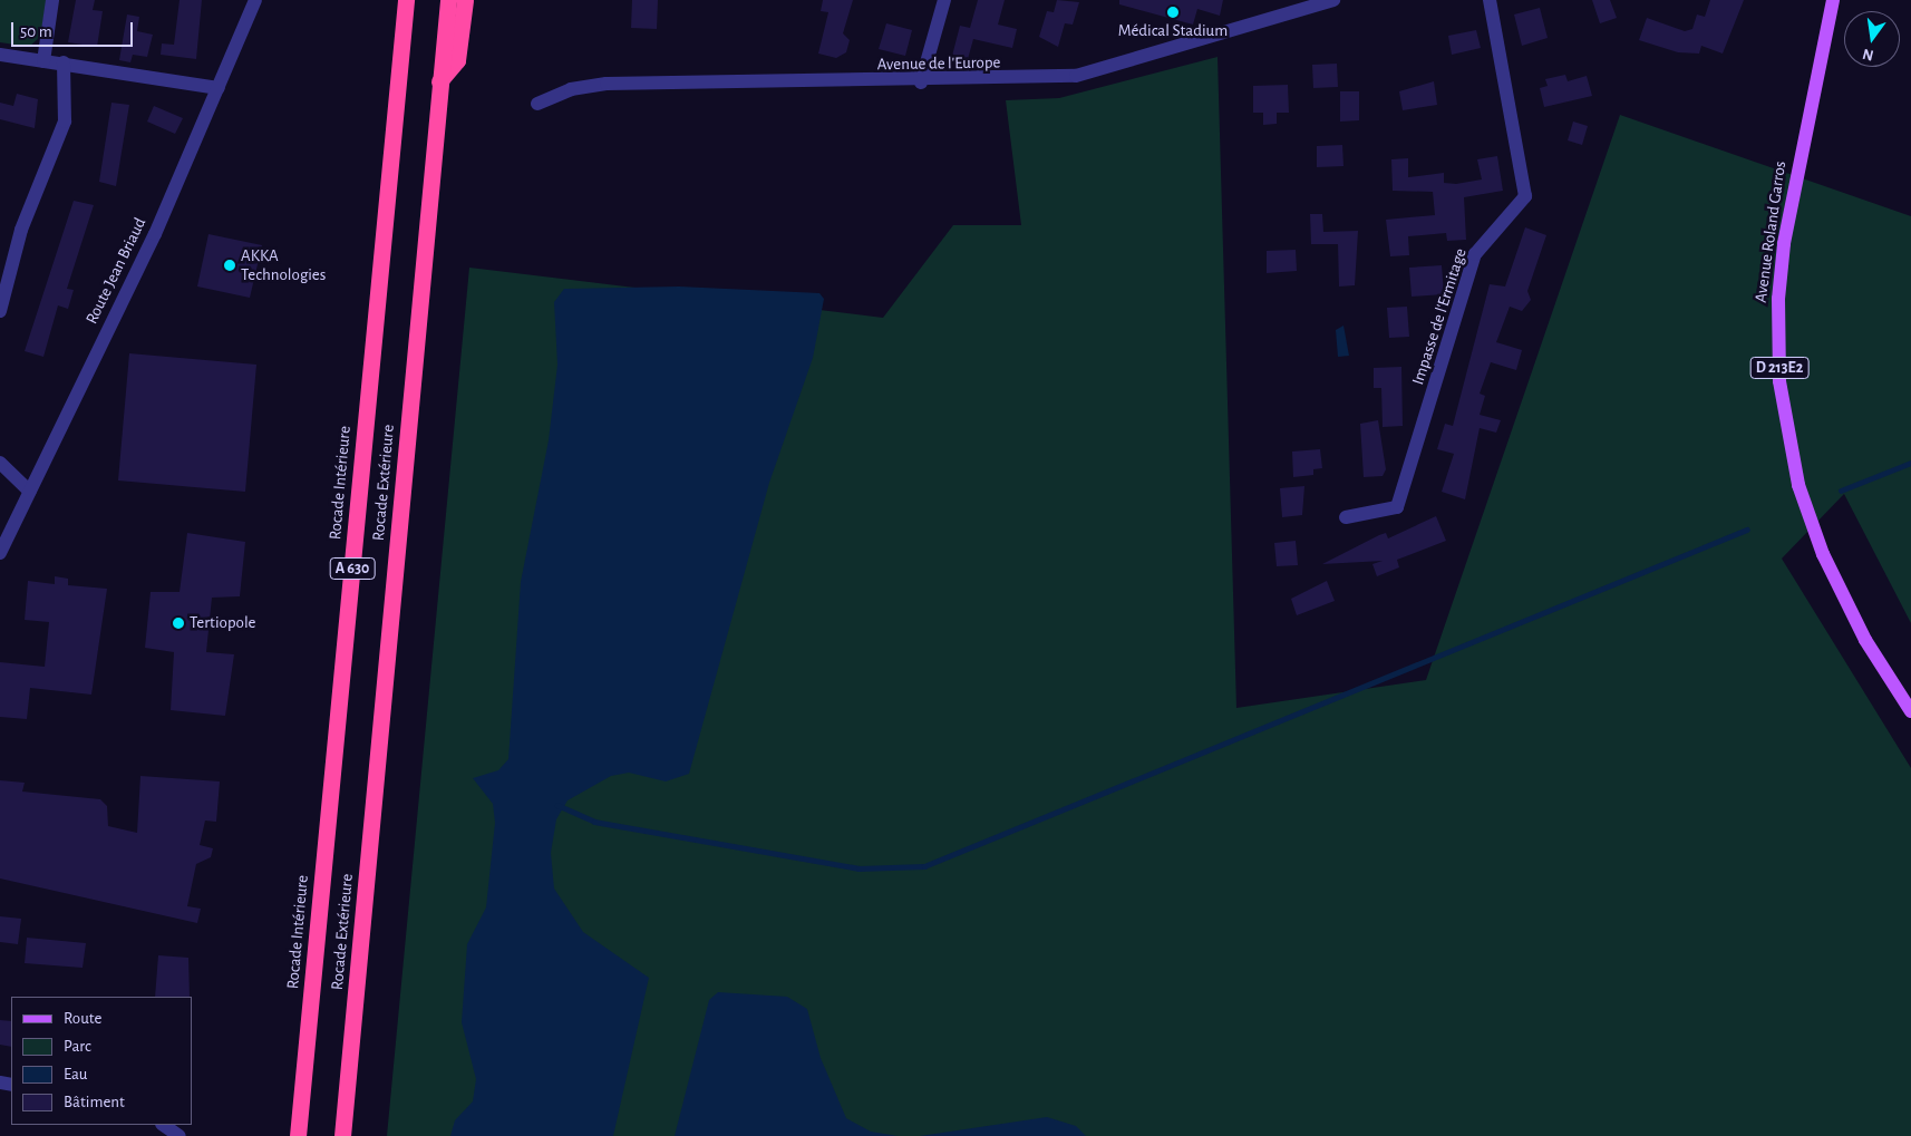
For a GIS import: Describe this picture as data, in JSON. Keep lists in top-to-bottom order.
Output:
{
  "streets": {
    "highway": ["Rocade Intérieure", "Rocade Extérieure", "A 630"],
    "main road": ["Avenue Roland Garros", "D 213E2"],
    "street": ["Avenue de l'Europe", "Route Jean Briaud", "Impasse de l'Ermitage"]
  },
  "places": ["Médical Stadium", "AKKA Technologies", "Tertiopole"],
  "legend": [
    "Route",
    "Parc",
    "Eau",
    "Bâtiment"
  ],
  "scale_bar": "50 m",
  "north": "bottom"
}
